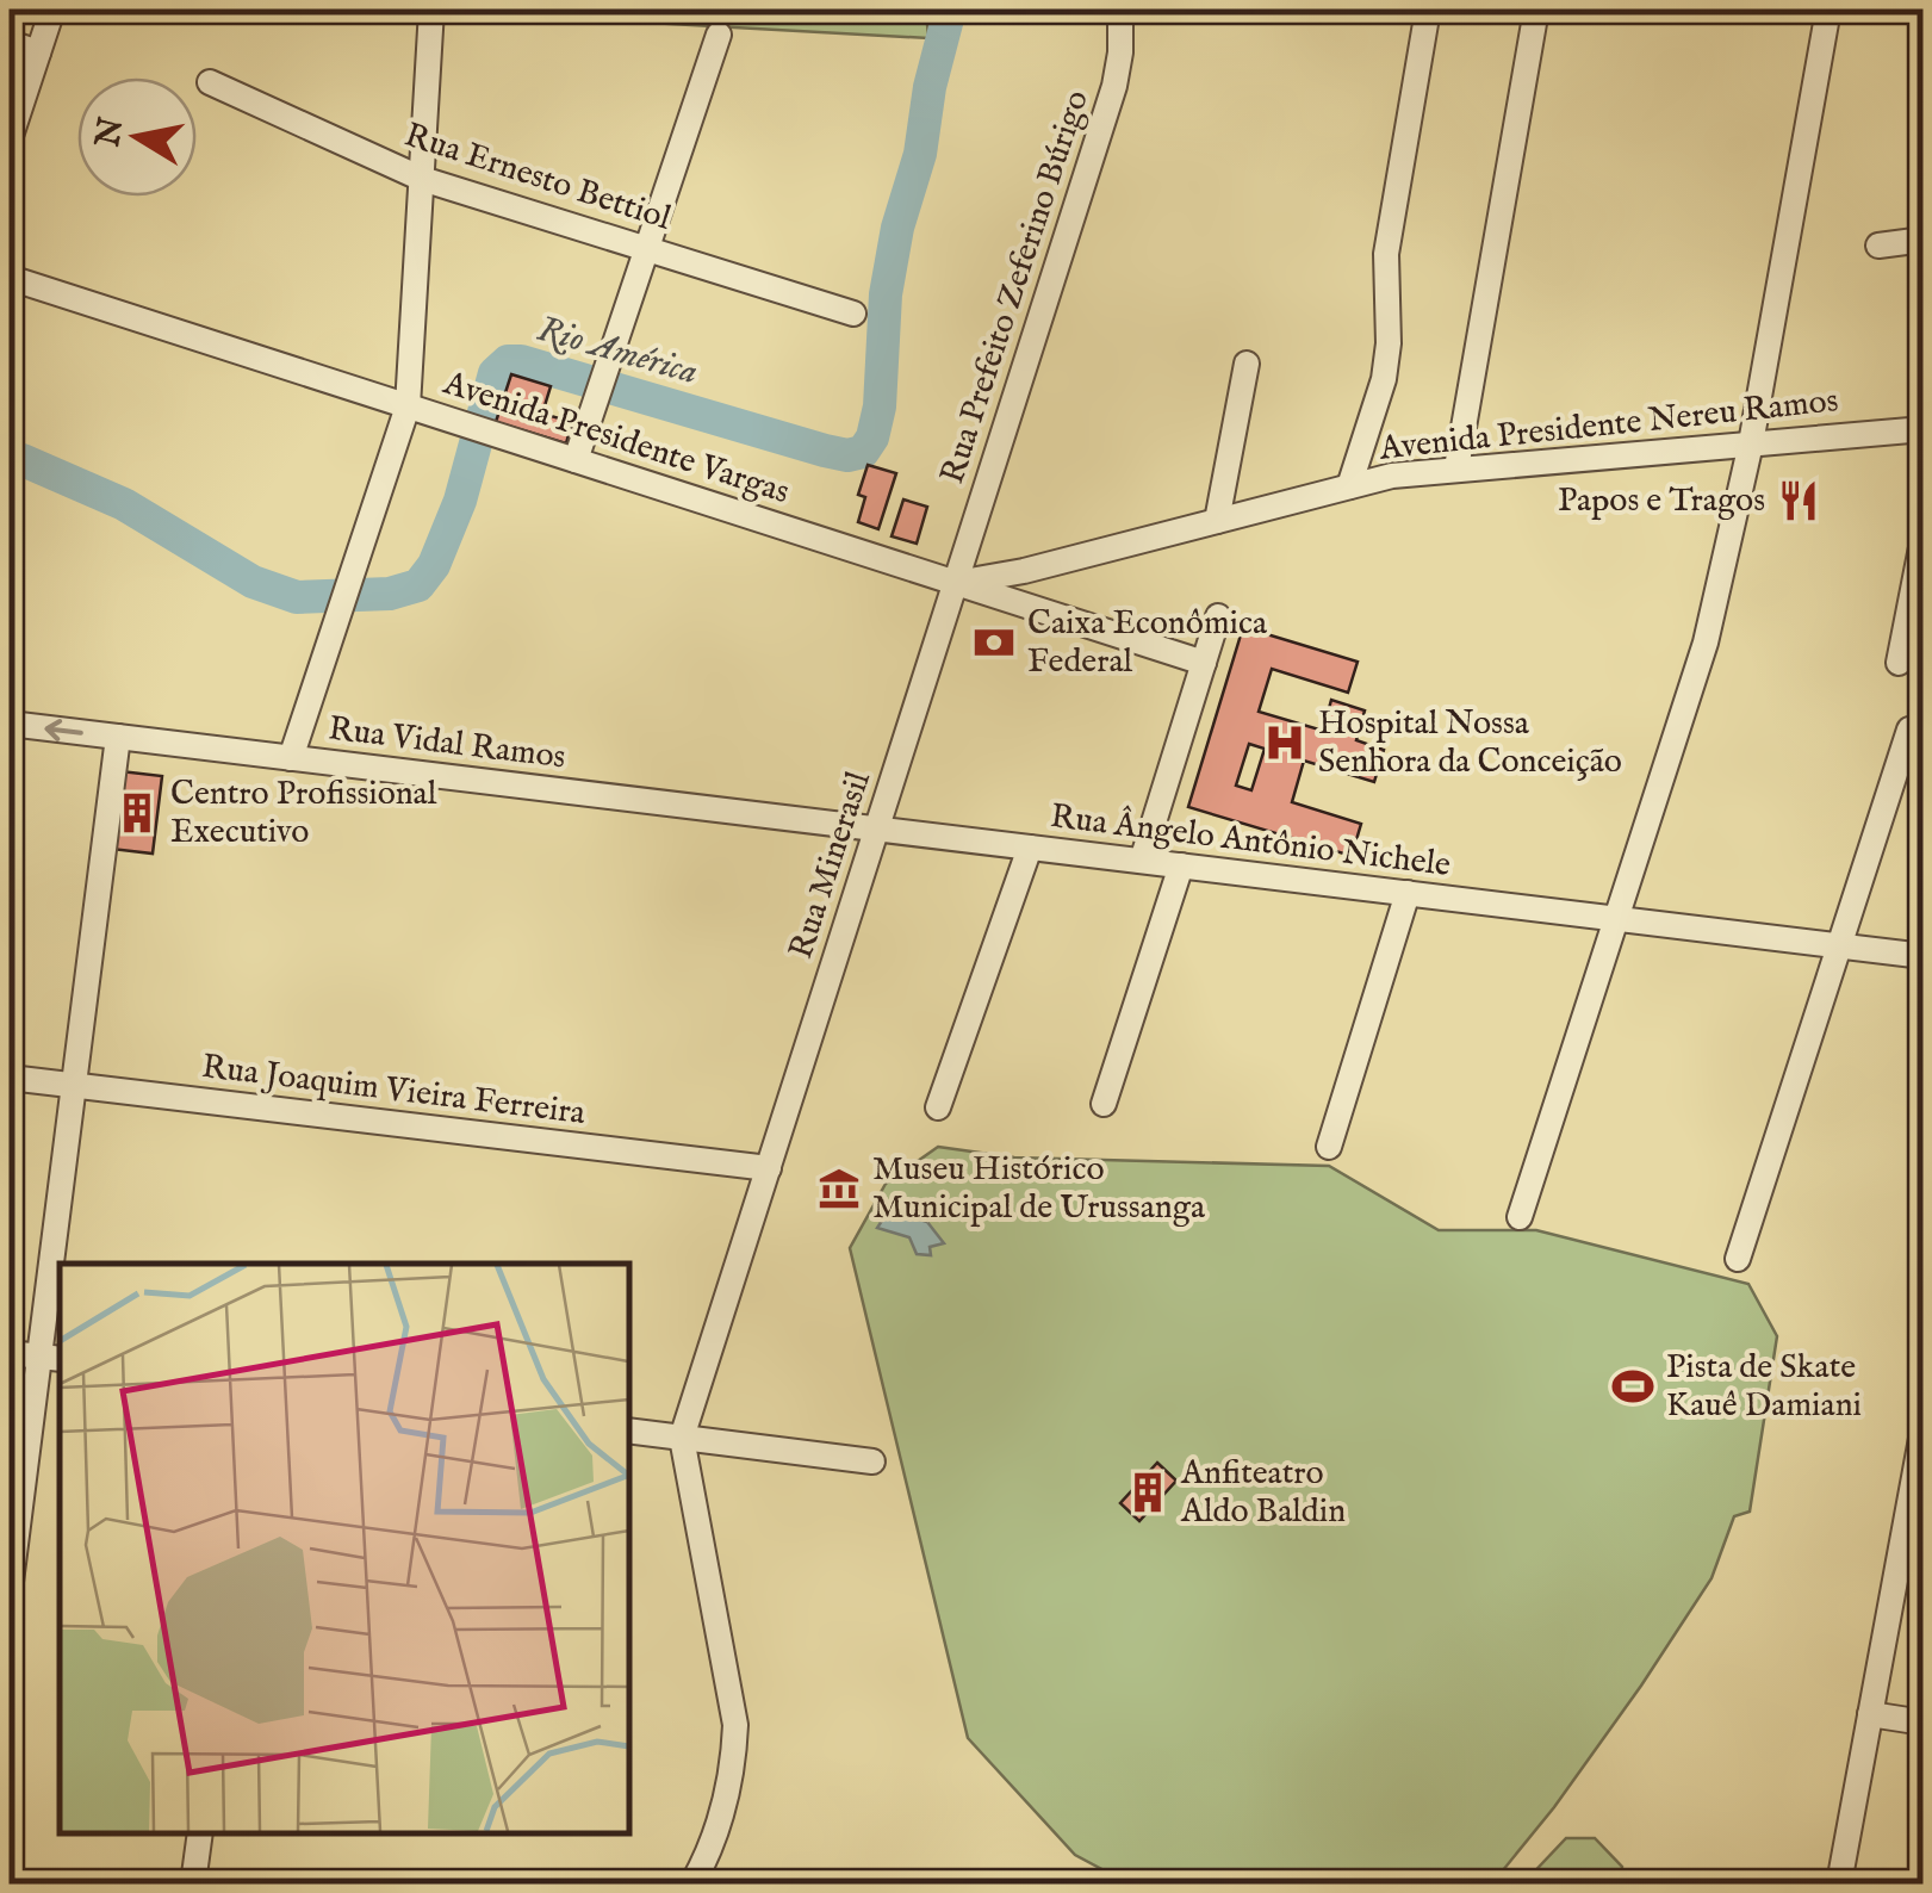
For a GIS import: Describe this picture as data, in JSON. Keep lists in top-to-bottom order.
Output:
{
  "streets": {
    "street": [
      "Rua Ernesto Bettiol",
      "Rua Prefeito Zeferino Búrigo",
      "Avenida Presidente Nereu Ramos",
      "Avenida Presidente Vargas",
      "Rua Vidal Ramos",
      "Rua Ângelo Antônio Nichele",
      "Rua Minerasil",
      "Rua Joaquim Vieira Ferreira"
    ]
  },
  "crossings": [
    ["Rua Prefeito Zeferino Búrigo", "Avenida Presidente Nereu Ramos"],
    ["Rua Prefeito Zeferino Búrigo", "Avenida Presidente Vargas"],
    ["Rua Prefeito Zeferino Búrigo", "Rua Minerasil"],
    ["Avenida Presidente Nereu Ramos", "Avenida Presidente Vargas"],
    ["Avenida Presidente Nereu Ramos", "Rua Minerasil"],
    ["Avenida Presidente Vargas", "Rua Minerasil"],
    ["Rua Vidal Ramos", "Rua Ângelo Antônio Nichele"],
    ["Rua Vidal Ramos", "Rua Minerasil"],
    ["Rua Ângelo Antônio Nichele", "Rua Minerasil"],
    ["Rua Minerasil", "Rua Joaquim Vieira Ferreira"]
  ],
  "water": ["Rio América"],
  "places": {
    "restaurant": ["Papos e Tragos"],
    "bank": ["Caixa Econômica Federal"],
    "hospital": ["Hospital Nossa Senhora da Conceição"],
    "building": ["Centro Profissional Executivo", "Anfiteatro Aldo Baldin"],
    "museum": ["Museu Histórico Municipal de Urussanga"],
    "sports": ["Pista de Skate Kauê Damiani"]
  },
  "north": "left"
}
